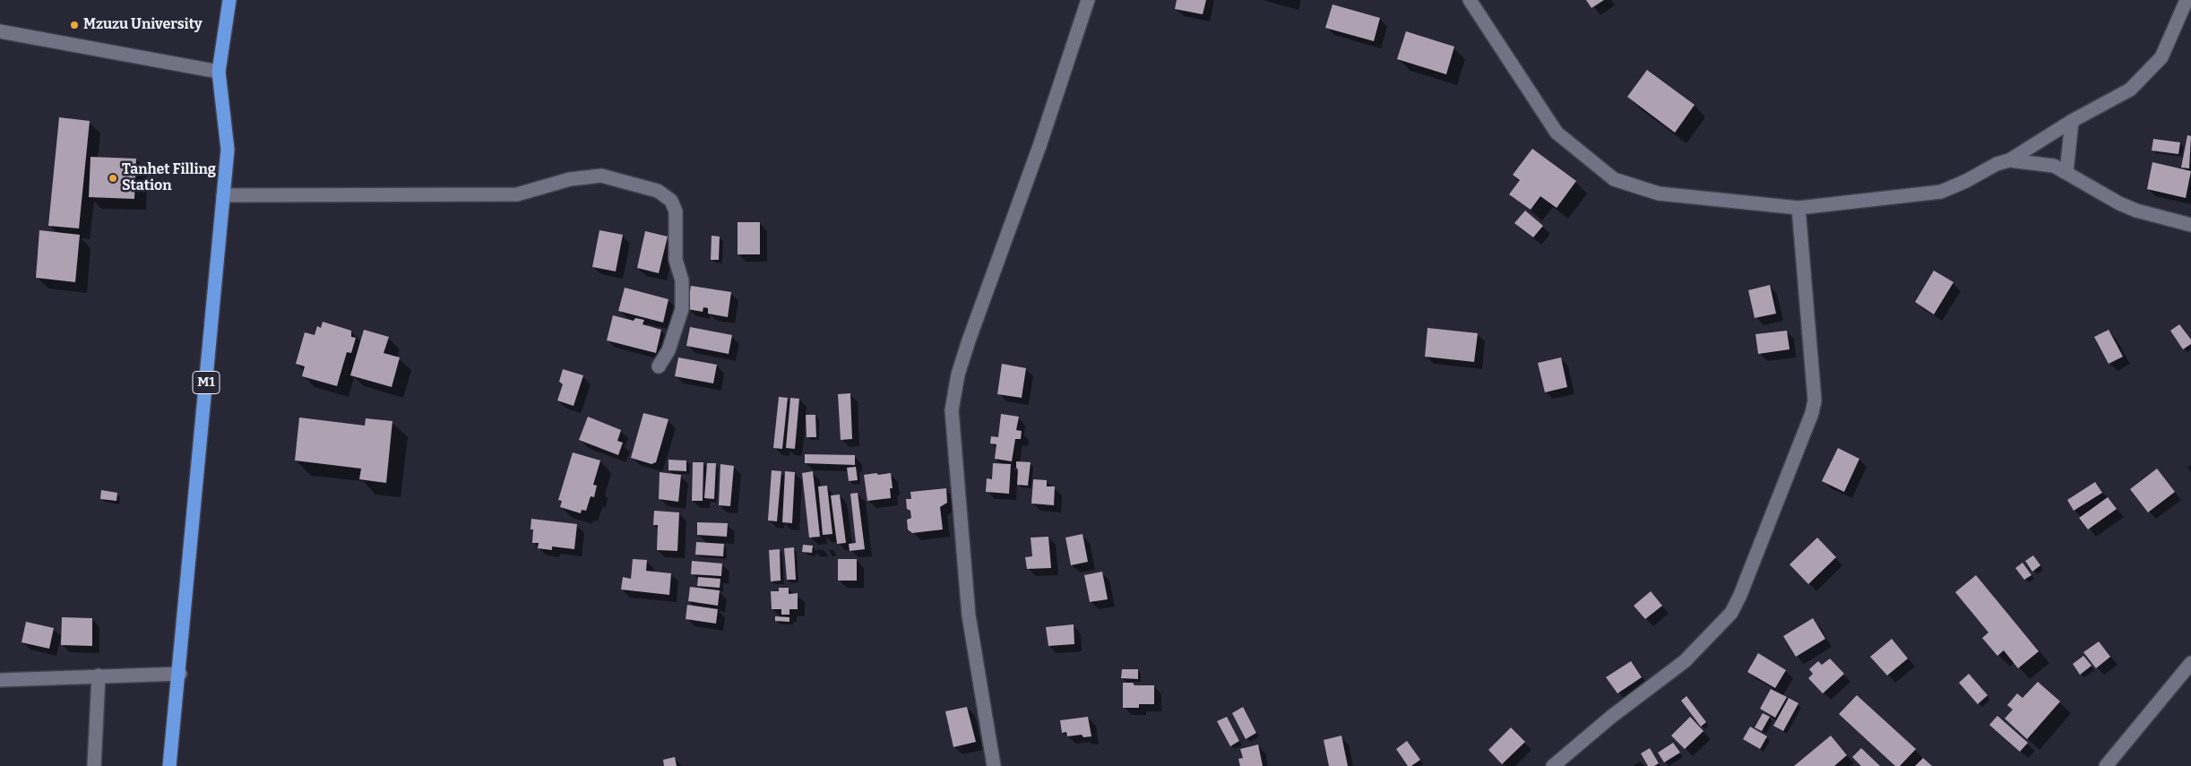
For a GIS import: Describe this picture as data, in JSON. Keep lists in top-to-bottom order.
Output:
{
  "streets": {
    "highway": ["M1"]
  },
  "places": ["Mzuzu University", "Tanhet Filling Station"]
}
